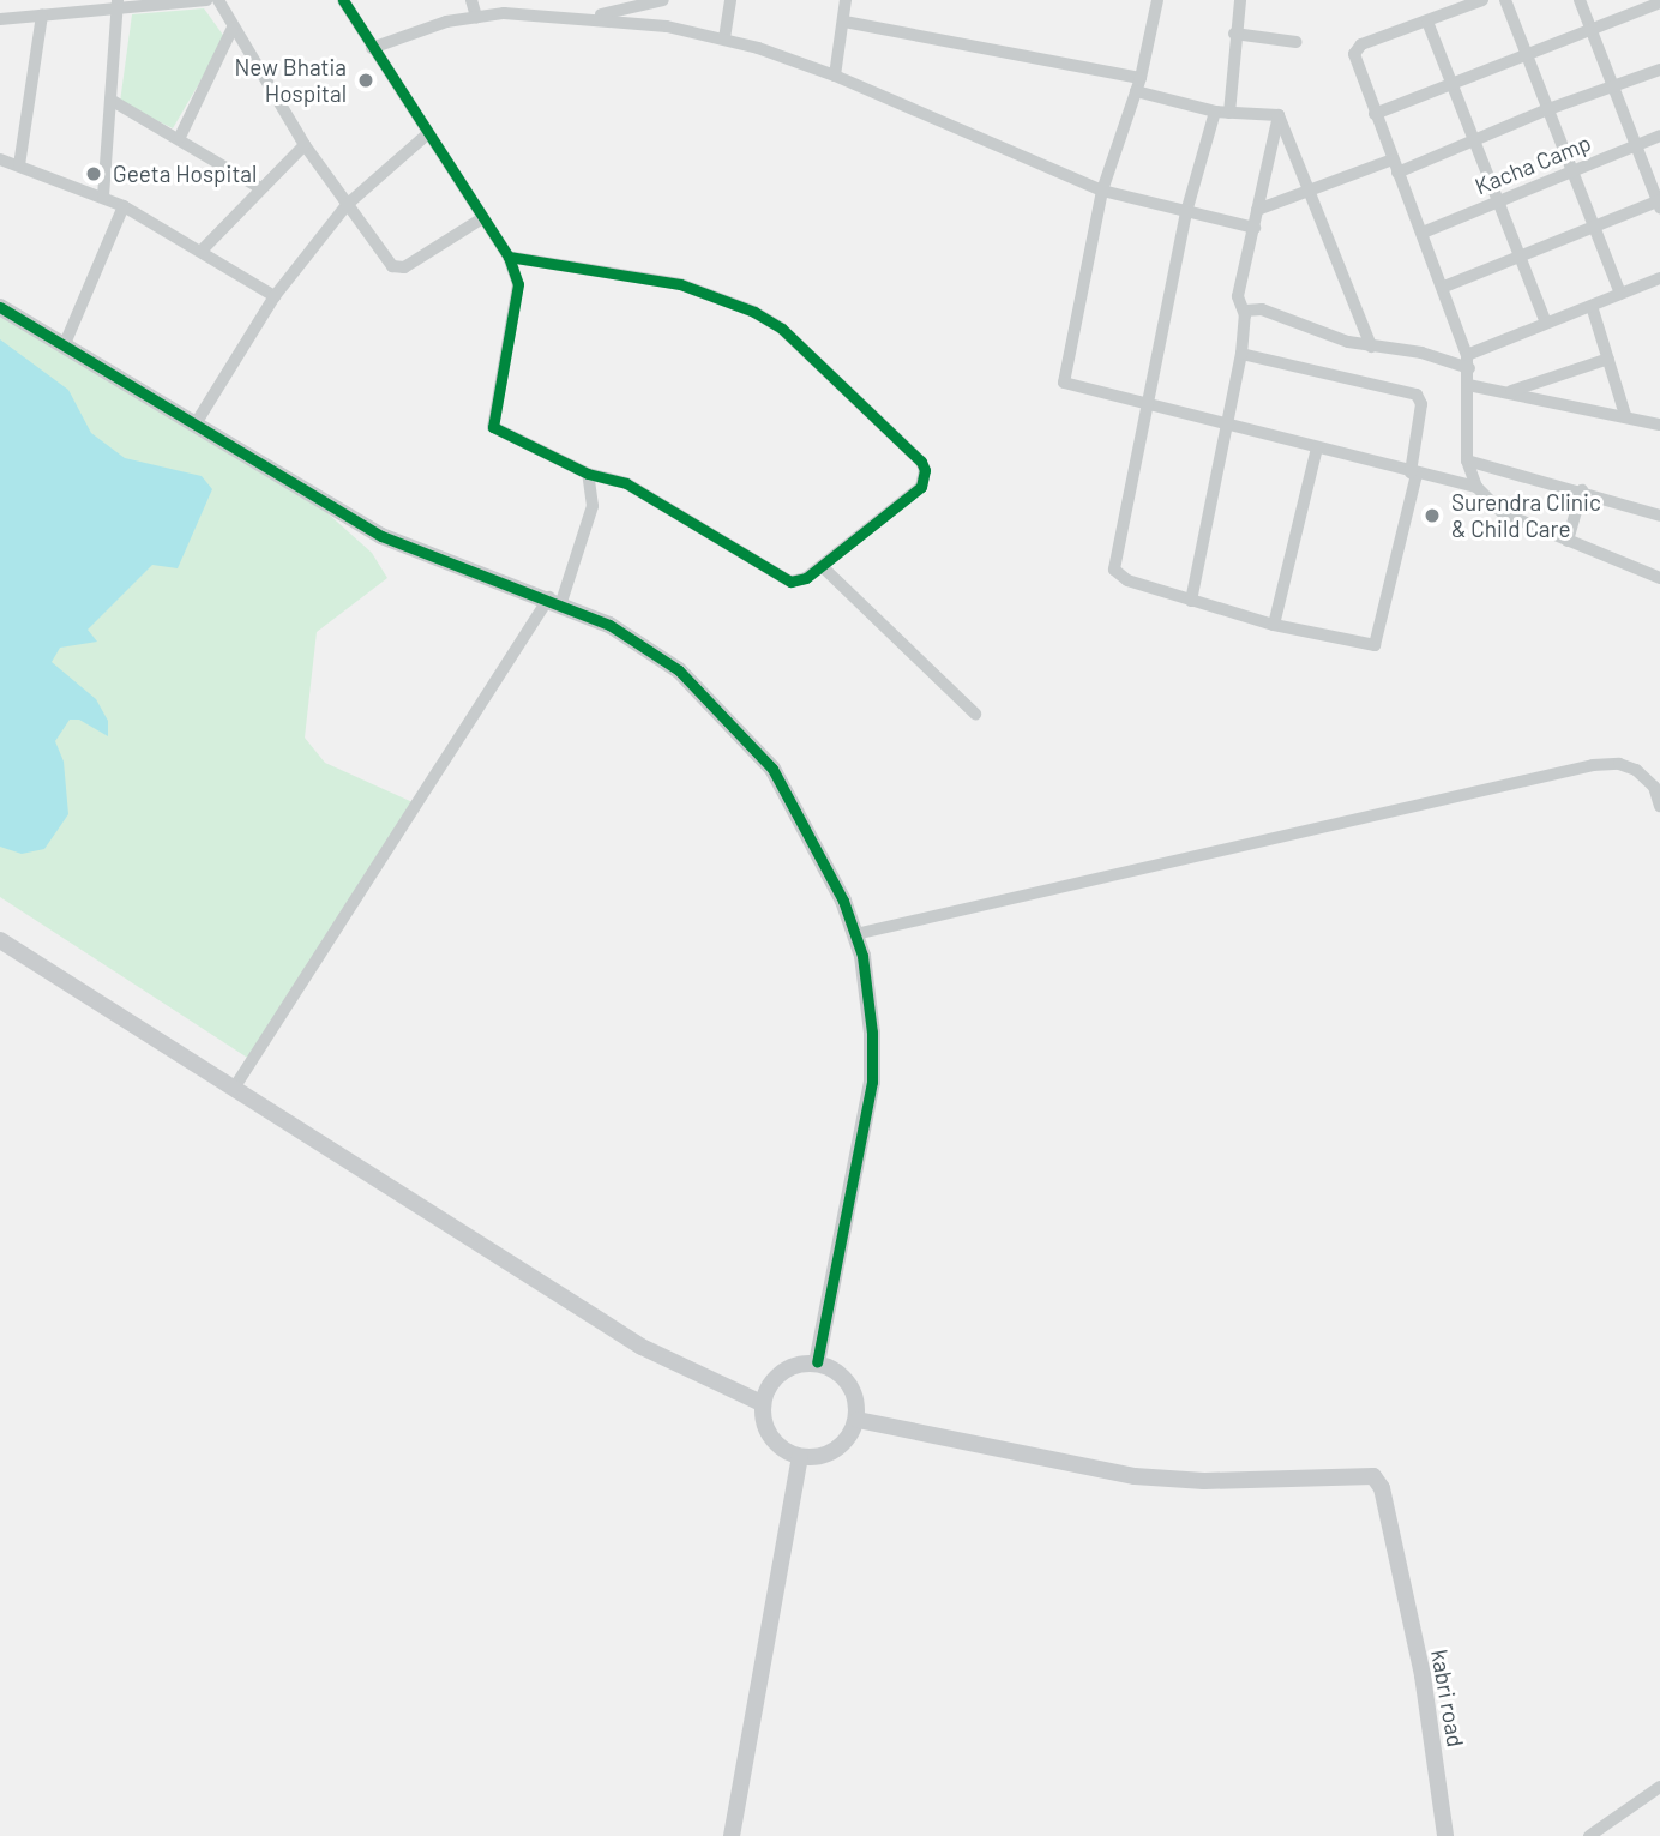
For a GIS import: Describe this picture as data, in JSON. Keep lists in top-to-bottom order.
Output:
{
  "streets": {
    "street": ["Kacha Camp", "kabri road"]
  },
  "places": ["New Bhatia Hospital", "Geeta Hospital", "Surendra Clinic & Child Care"]
}
